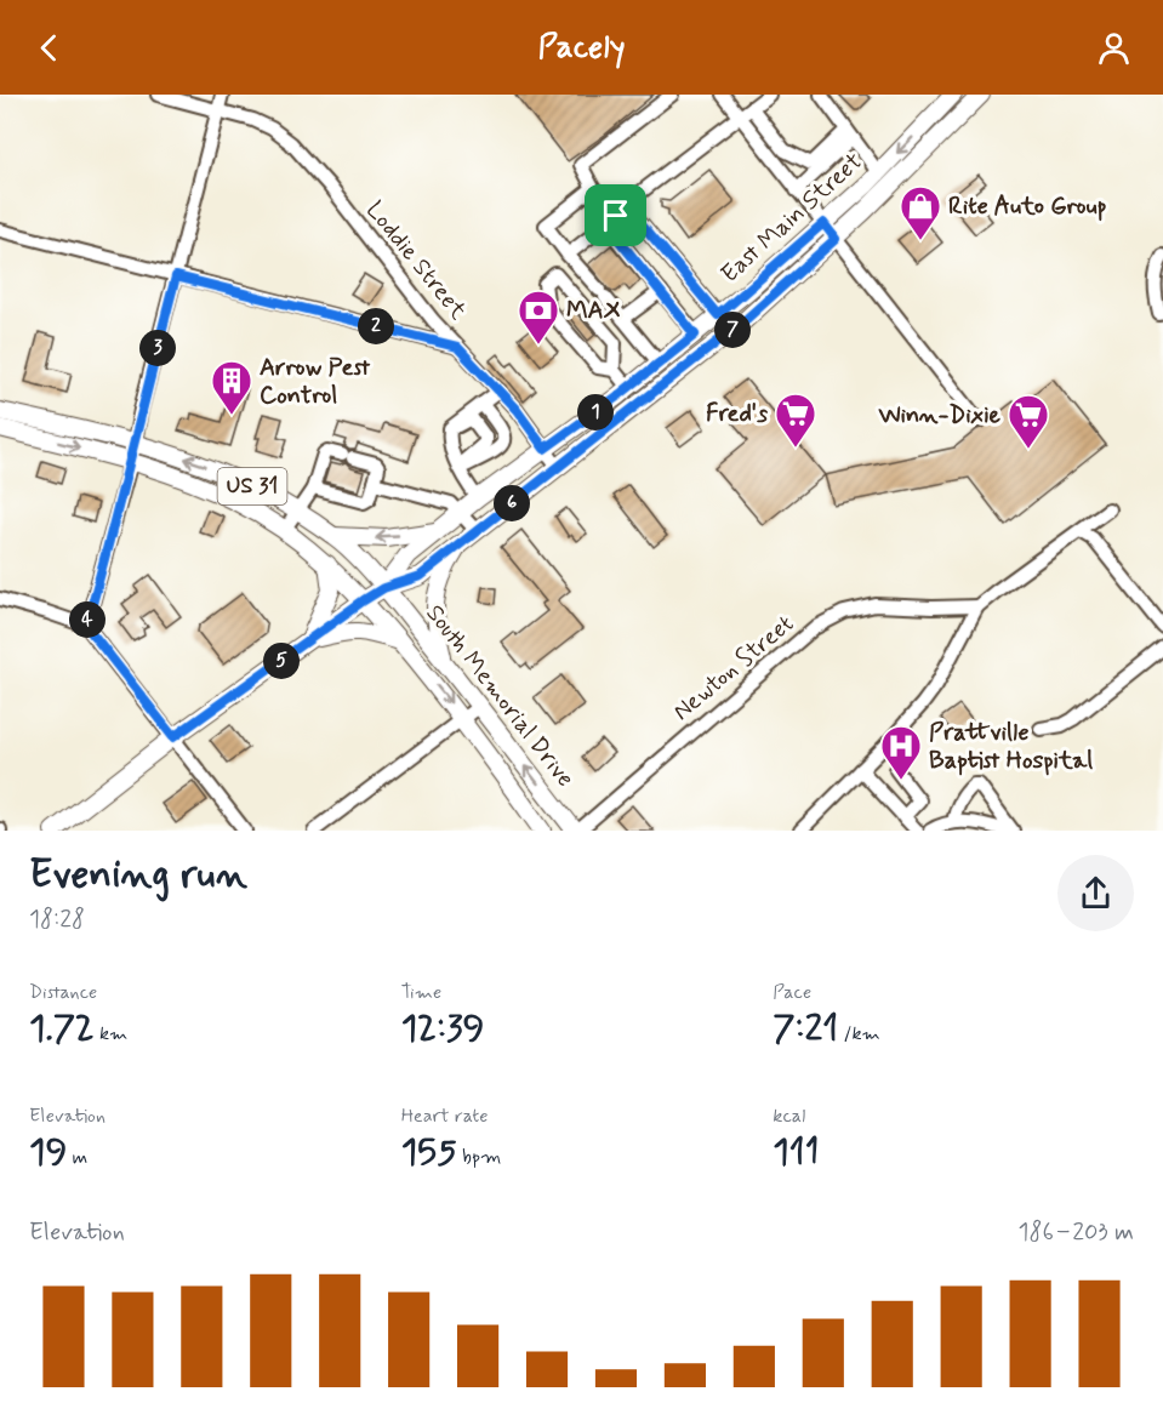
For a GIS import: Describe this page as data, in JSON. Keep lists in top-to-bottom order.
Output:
{
  "streets": {
    "main road": ["East Main Street", "US 31", "South Memorial Drive"],
    "street": ["Loddie Street", "Newton Street"]
  },
  "crossings": [
    ["East Main Street", "Loddie Street"],
    ["East Main Street", "South Memorial Drive"],
    ["Newton Street", "South Memorial Drive"]
  ],
  "places": {
    "shop": ["Rite Auto Group"],
    "bank": ["MAX"],
    "building": ["Arrow Pest Control"],
    "supermarket": ["Fred's", "Winn-Dixie"],
    "hospital": ["Prattville Baptist Hospital"]
  },
  "page": {
    "header": "Pacely",
    "pins": [
      "2",
      "7",
      "3",
      "1",
      "6",
      "4",
      "5"
    ],
    "heading": ["Evening run", "18:28"],
    "stats": [
      ["Distance", "1.72 km"],
      ["Time", "12:39"],
      ["Pace", "7:21 /km"],
      ["Elevation", "19 m"],
      ["Heart rate", "155 bpm"],
      ["kcal", "111"]
    ],
    "chart": ["Elevation", "186–203 m"]
  }
}
